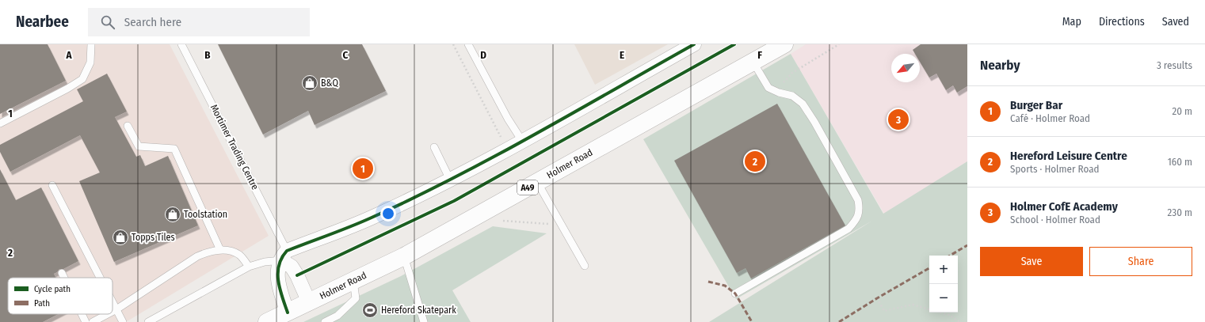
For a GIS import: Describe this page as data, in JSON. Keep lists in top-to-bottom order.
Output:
{
  "streets": {
    "highway": ["Holmer Road", "A49"],
    "lane": ["Mortimer Trading Centre"]
  },
  "places": {
    "shop": ["B&Q", "Toolstation", "Topps Tiles"],
    "sports": ["Hereford Skatepark"]
  },
  "legend": ["Cycle path", "Path"],
  "north": "bottom left",
  "page": {
    "header": "Nearbee",
    "search": "Search here",
    "nav": ["Map", "Directions", "Saved"],
    "heading": ["Nearby", "3 results"],
    "list": [
      {
        "mark": "1",
        "name": "Burger Bar",
        "note": "Café · Holmer Road",
        "value": "20 m"
      },
      {
        "mark": "2",
        "name": "Hereford Leisure Centre",
        "note": "Sports · Holmer Road",
        "value": "160 m"
      },
      {
        "mark": "3",
        "name": "Holmer CofE Academy",
        "note": "School · Holmer Road",
        "value": "230 m"
      }
    ],
    "pins": ["3", "2", "1"],
    "buttons": ["Save", "Share"],
    "map_buttons": ["+", "−"]
  },
  "grid": {
    "columns": [
      "A",
      "B",
      "C",
      "D",
      "E",
      "F"
    ],
    "rows": ["1", "2"]
  }
}
